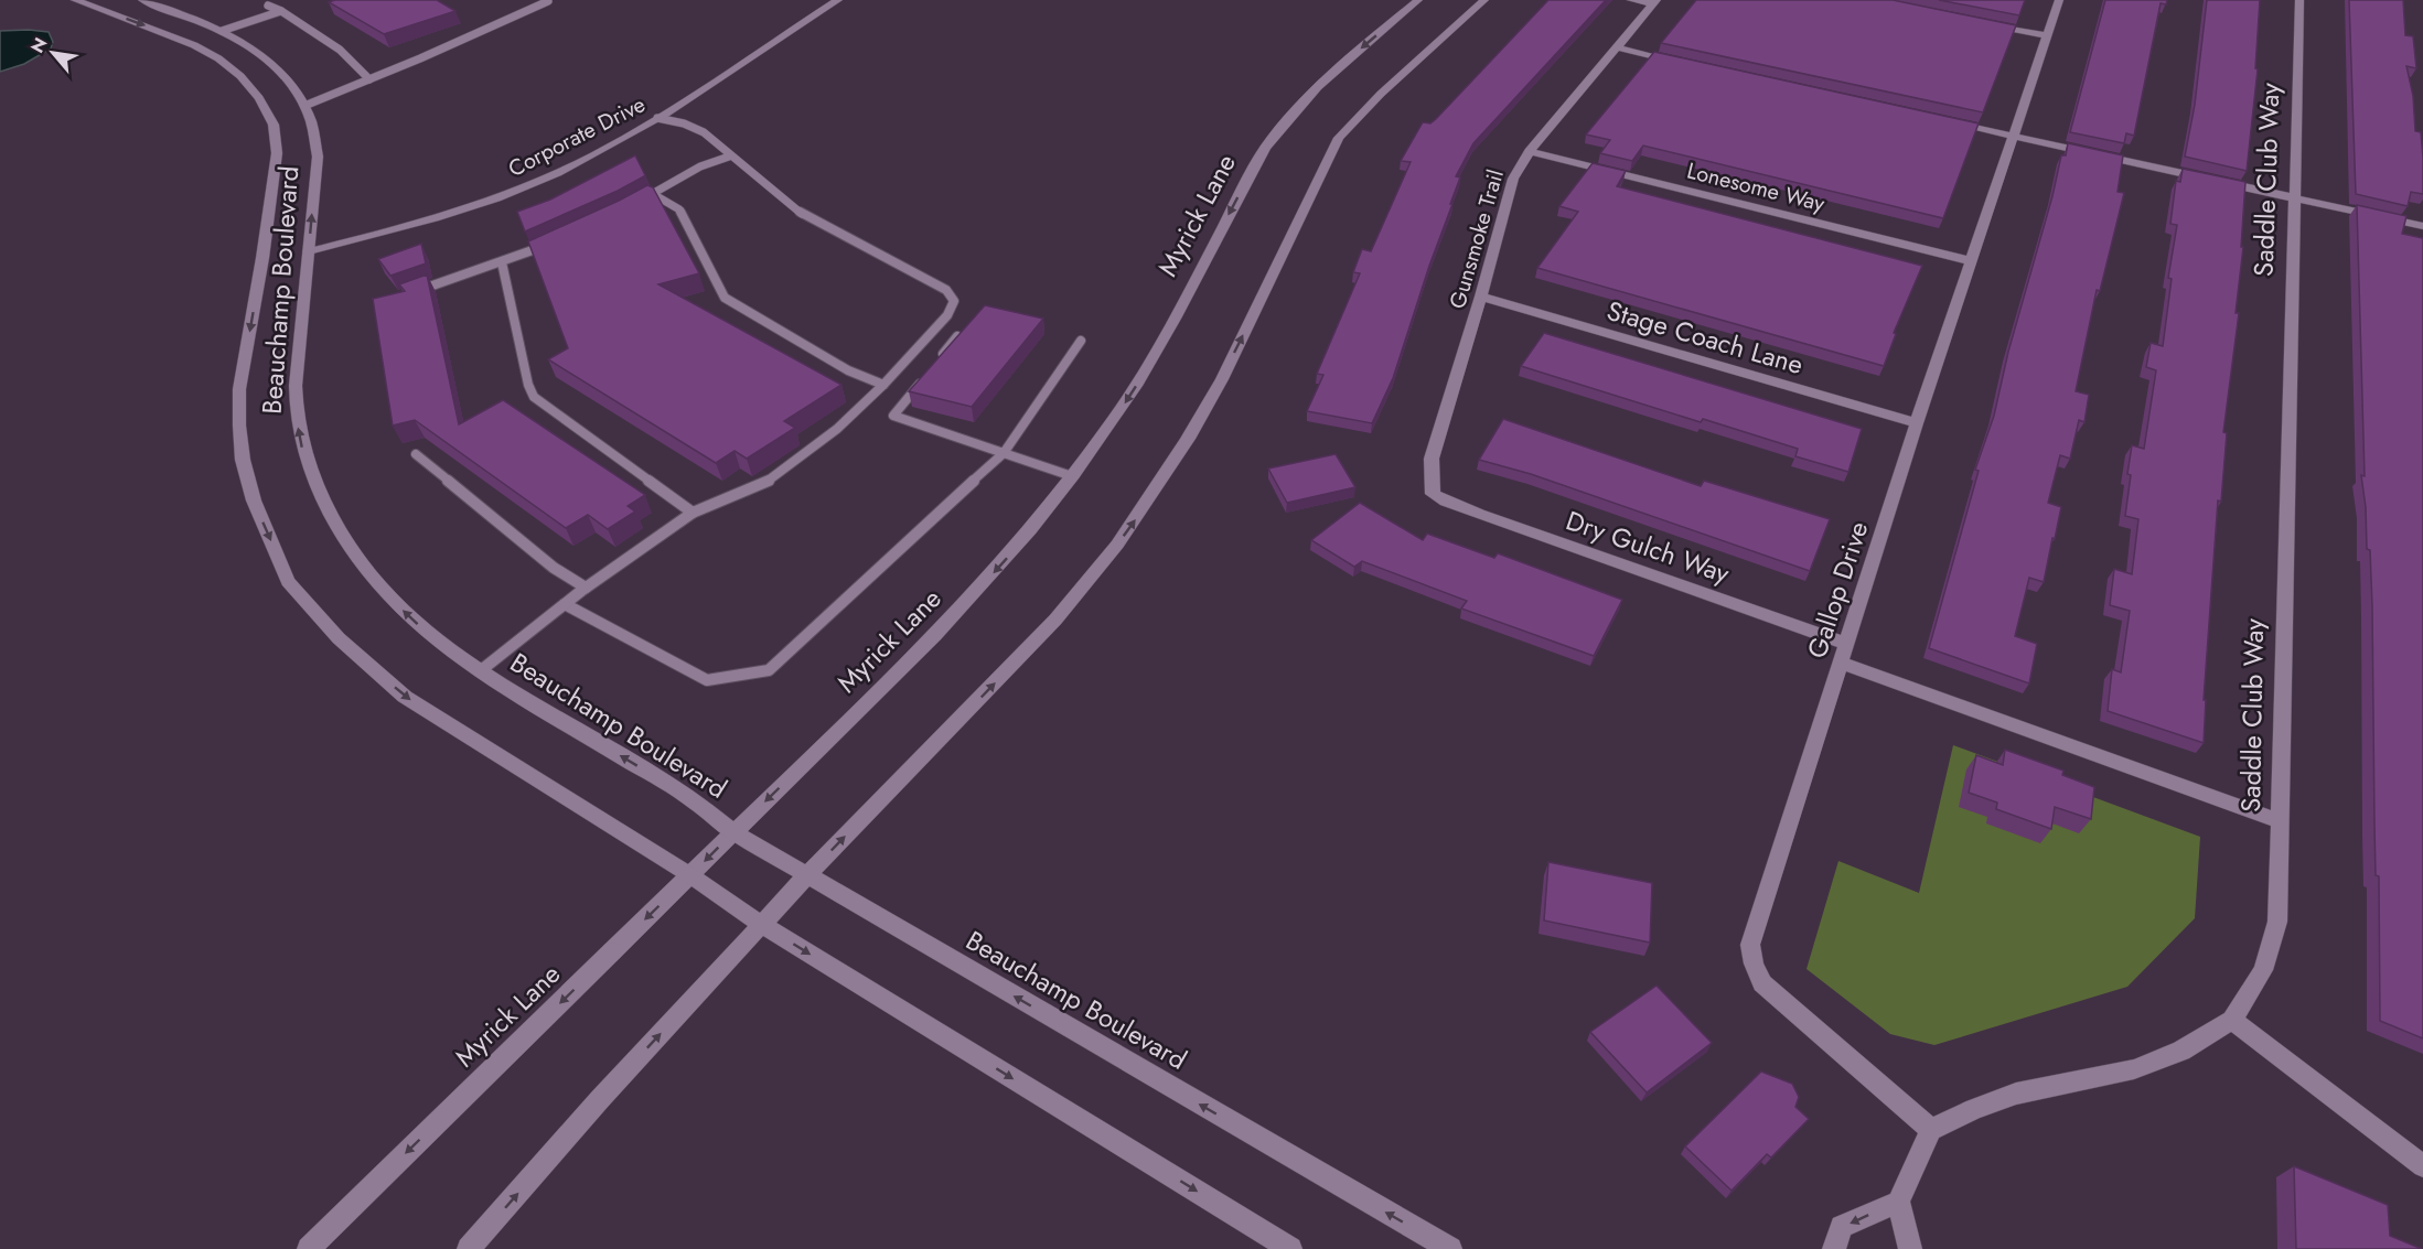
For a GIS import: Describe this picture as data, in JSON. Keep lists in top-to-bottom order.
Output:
{
  "streets": {
    "street": [
      "Corporate Drive",
      "Saddle Club Way",
      "Lonesome Way",
      "Myrick Lane",
      "Gunsmoke Trail",
      "Beauchamp Boulevard",
      "Stage Coach Lane",
      "Dry Gulch Way",
      "Gallop Drive"
    ]
  },
  "crossings": [
    ["Corporate Drive", "Beauchamp Boulevard"],
    ["Saddle Club Way", "Gallop Drive"],
    ["Lonesome Way", "Gunsmoke Trail"],
    ["Lonesome Way", "Gallop Drive"],
    ["Myrick Lane", "Beauchamp Boulevard"],
    ["Gunsmoke Trail", "Stage Coach Lane"],
    ["Gunsmoke Trail", "Dry Gulch Way"],
    ["Stage Coach Lane", "Gallop Drive"],
    ["Dry Gulch Way", "Gallop Drive"]
  ],
  "north": "top left"
}
